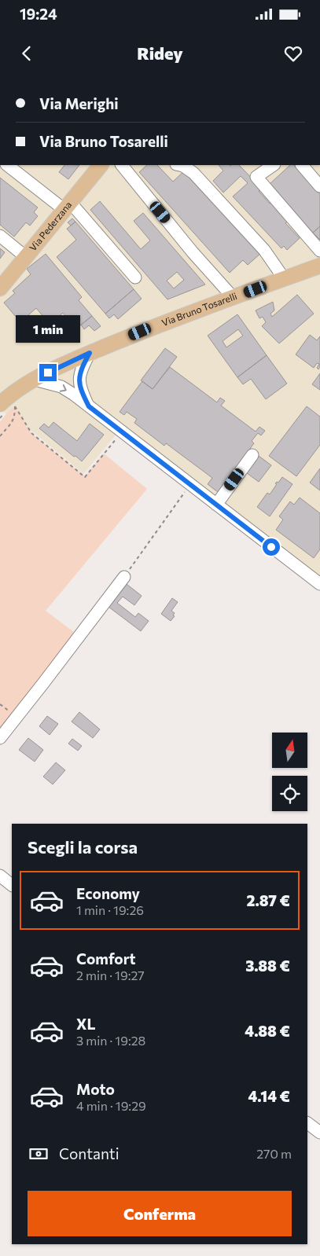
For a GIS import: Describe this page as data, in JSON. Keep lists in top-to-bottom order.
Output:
{
  "streets": {
    "main road": ["Via Pederzana", "Via Bruno Tosarelli"]
  },
  "north": "top",
  "page": {
    "status": "19:24",
    "header": "Ridey",
    "banner": ["Via Merighi", "Via Bruno Tosarelli"],
    "bubble": "1 min",
    "heading": "Scegli la corsa",
    "list": [
      {
        "name": "Economy",
        "note": "1 min · 19:26",
        "value": "2.87 €"
      },
      {
        "name": "Comfort",
        "note": "2 min · 19:27",
        "value": "3.88 €"
      },
      {
        "name": "XL",
        "note": "3 min · 19:28",
        "value": "4.88 €"
      },
      {
        "name": "Moto",
        "note": "4 min · 19:29",
        "value": "4.14 €"
      }
    ],
    "pay": ["Contanti", "270 m"],
    "buttons": "Conferma"
  }
}
